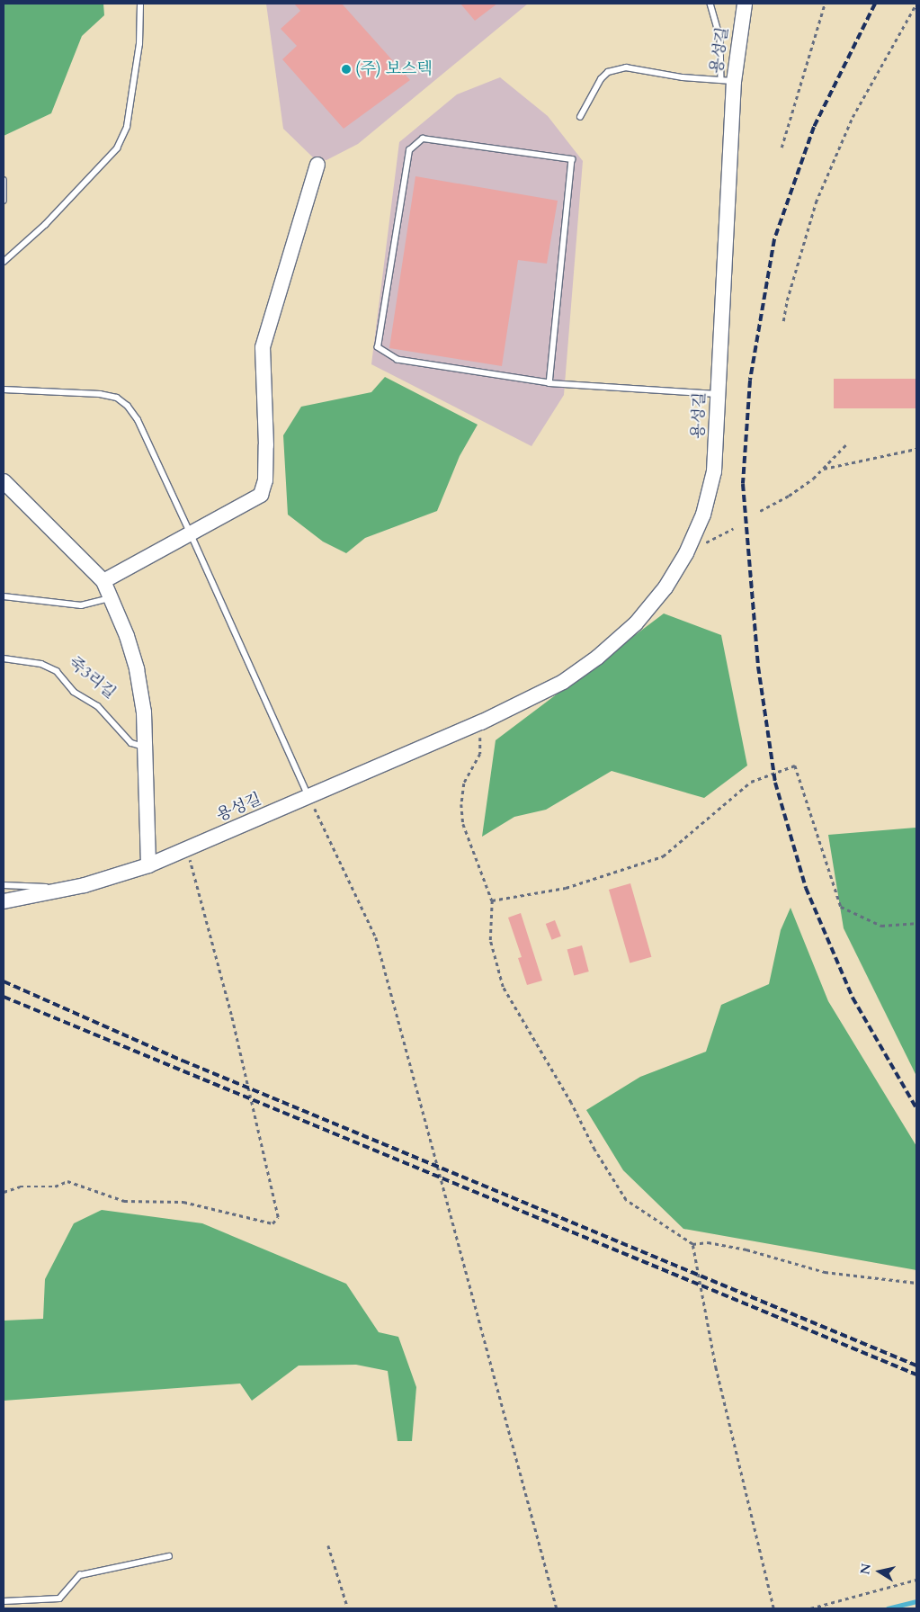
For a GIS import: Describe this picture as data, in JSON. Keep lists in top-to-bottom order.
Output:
{
  "streets": {
    "street": ["용성길", "죽3리길"]
  },
  "crossings": [
    ["용성길", "죽3리길"]
  ],
  "places": ["(주) 보스텍"],
  "north": "left"
}
